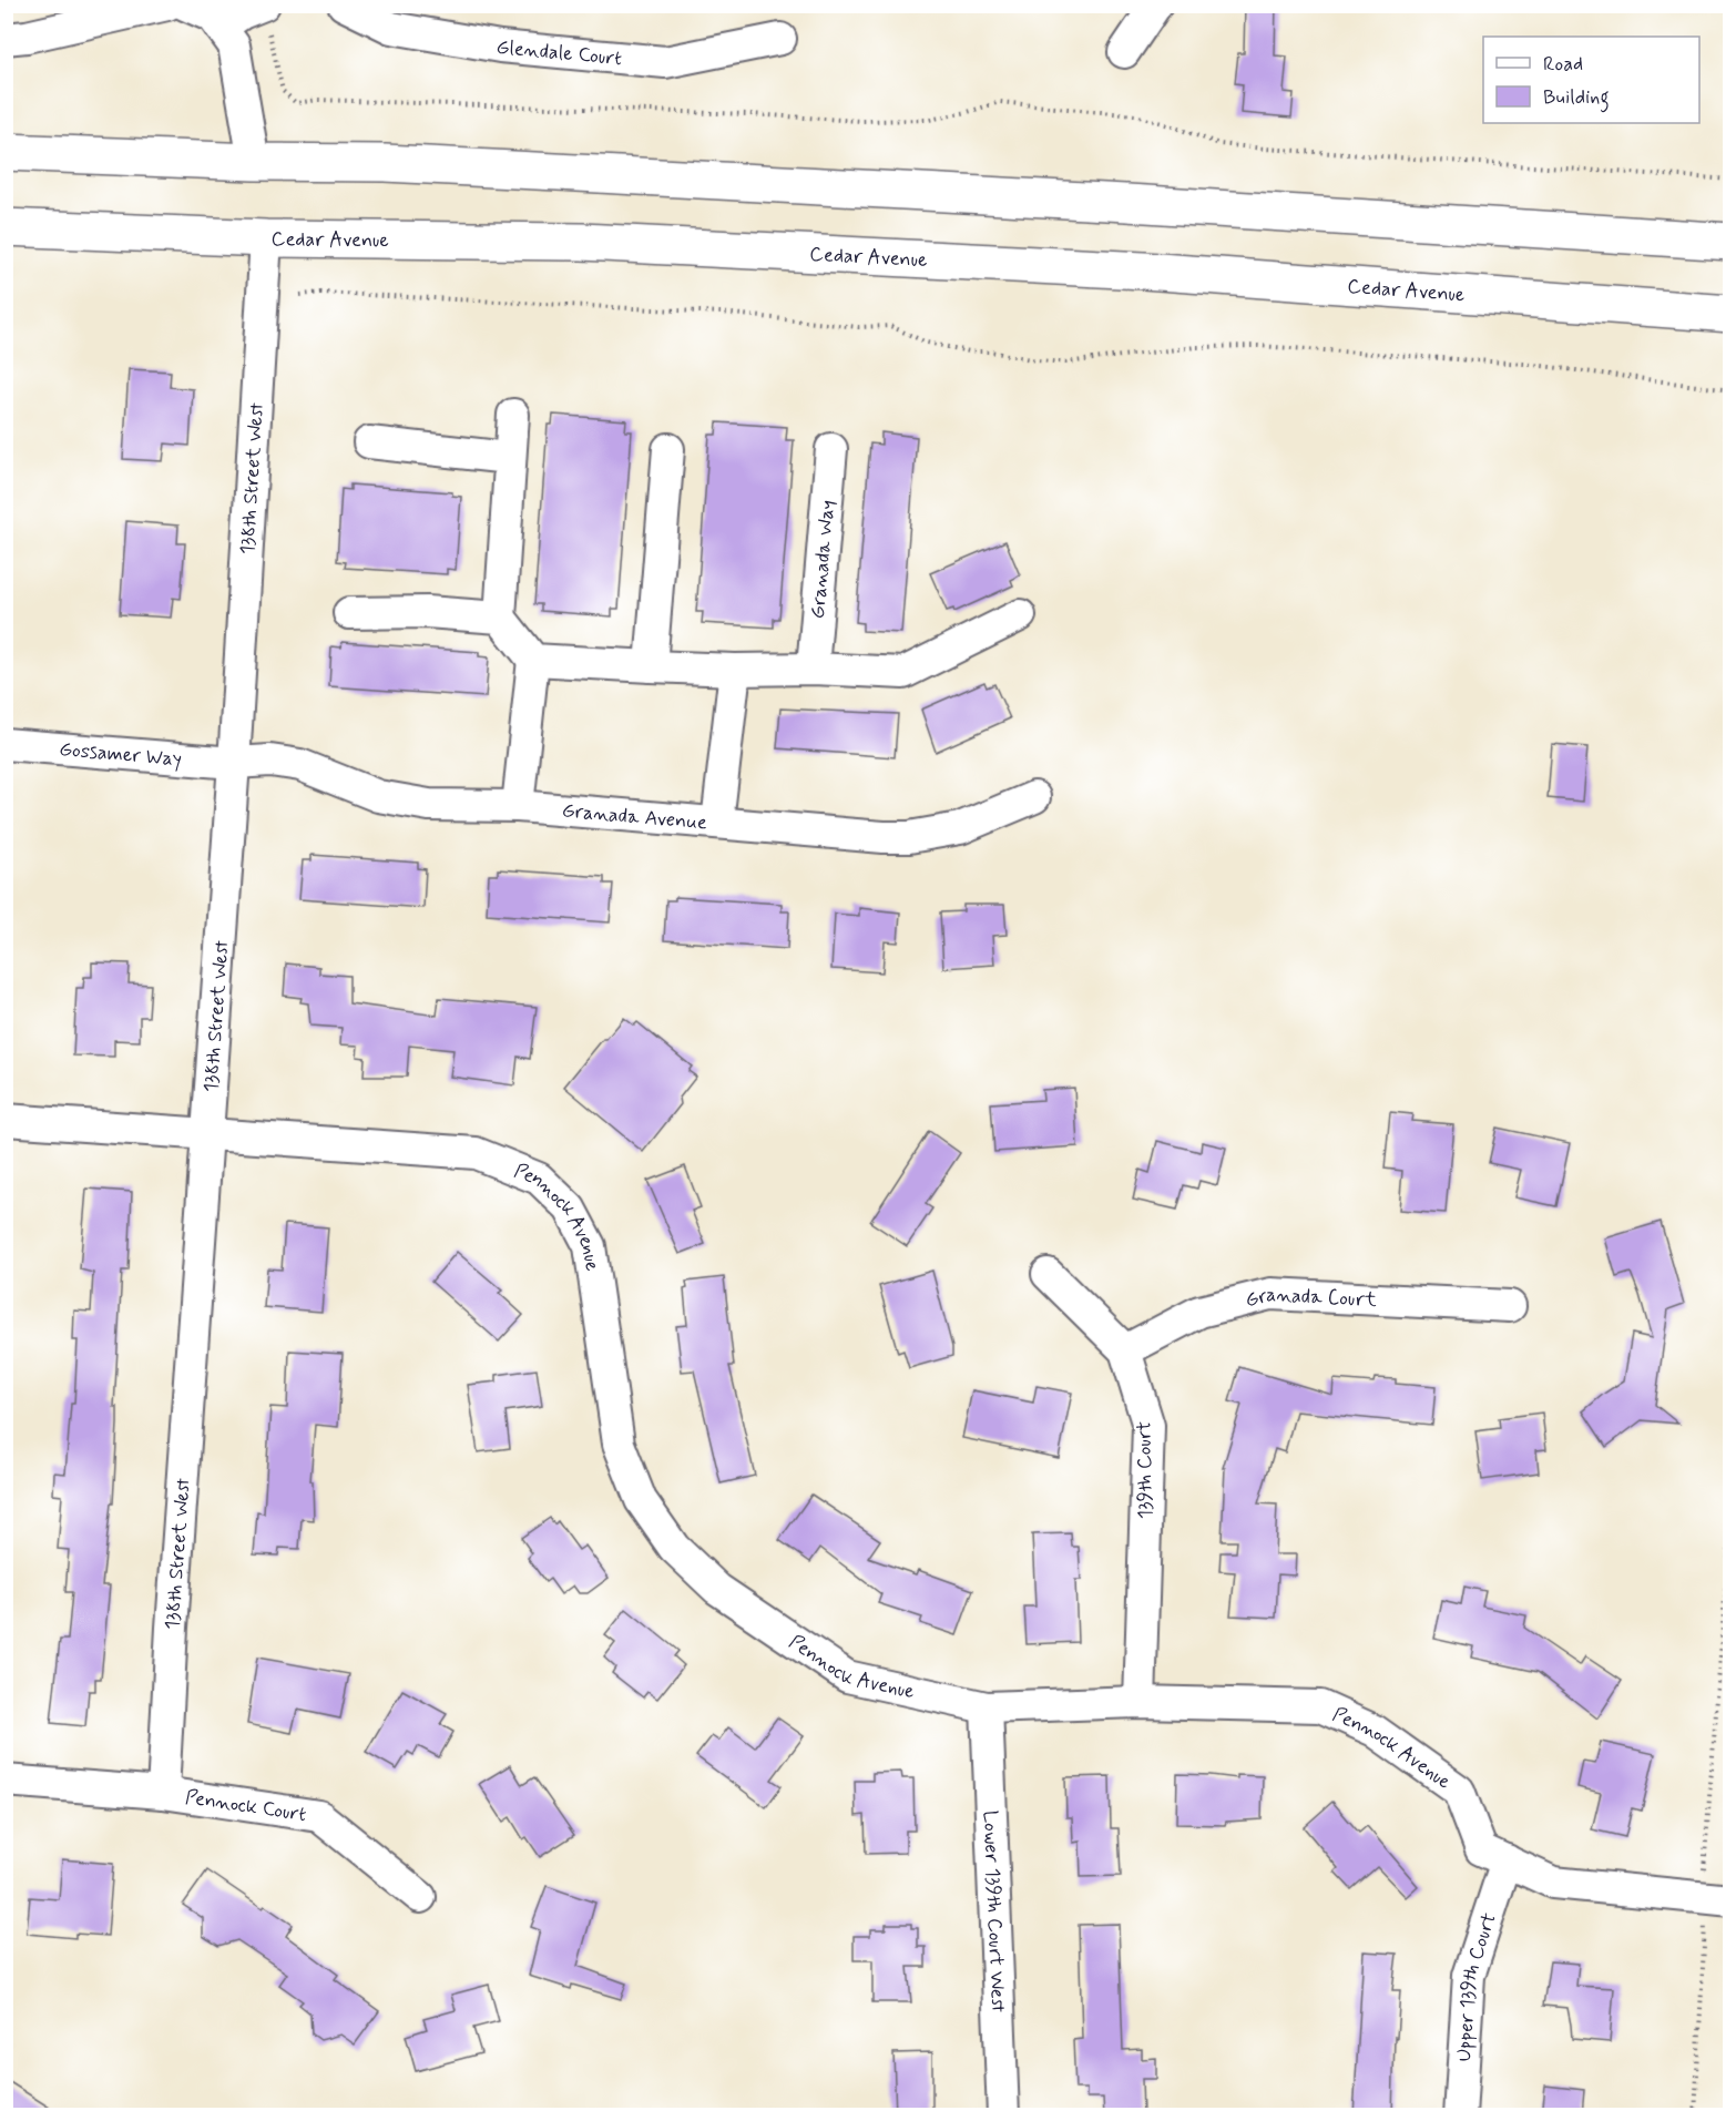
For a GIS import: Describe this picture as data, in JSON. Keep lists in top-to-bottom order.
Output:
{
  "streets": {
    "highway": ["Cedar Avenue"],
    "street": [
      "Glendale Court",
      "138th Street West",
      "Granada Way",
      "Gossamer Way",
      "Granada Avenue",
      "Pennock Avenue",
      "Granada Court",
      "139th Court",
      "Pennock Court",
      "Lower 139th Court West",
      "Upper 139th Court"
    ]
  },
  "crossings": [
    ["Cedar Avenue", "138th Street West"],
    ["138th Street West", "Gossamer Way"],
    ["138th Street West", "Granada Avenue"],
    ["138th Street West", "Pennock Avenue"],
    ["138th Street West", "Pennock Court"],
    ["Gossamer Way", "Granada Avenue"],
    ["Pennock Avenue", "139th Court"],
    ["Pennock Avenue", "Lower 139th Court West"],
    ["Pennock Avenue", "Upper 139th Court"],
    ["Granada Court", "139th Court"]
  ],
  "legend": ["Road", "Building"]
}
